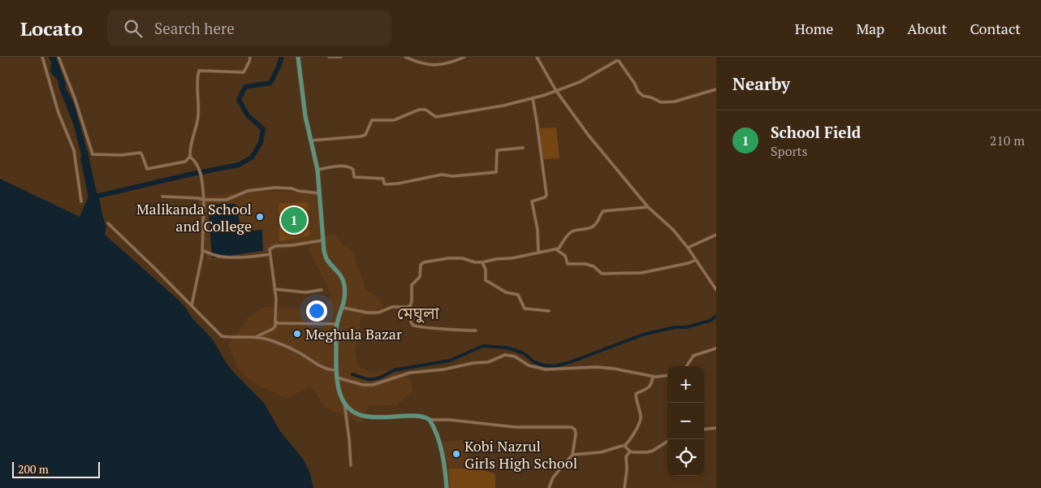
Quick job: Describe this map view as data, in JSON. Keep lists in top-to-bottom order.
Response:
{
  "districts": ["মেঘুলা"],
  "places": ["Malikanda School and College", "Meghula Bazar", "Kobi Nazrul Girls High School"],
  "scale_bar": "200 m",
  "page": {
    "header": "Locato",
    "search": "Search here",
    "nav": [
      "Home",
      "Map",
      "About",
      "Contact"
    ],
    "heading": "Nearby",
    "list": [
      {
        "mark": "1",
        "name": "School Field",
        "note": "Sports",
        "value": "210 m"
      }
    ],
    "pins": "1",
    "map_buttons": ["+", "−"],
    "scale": "200 m"
  }
}
